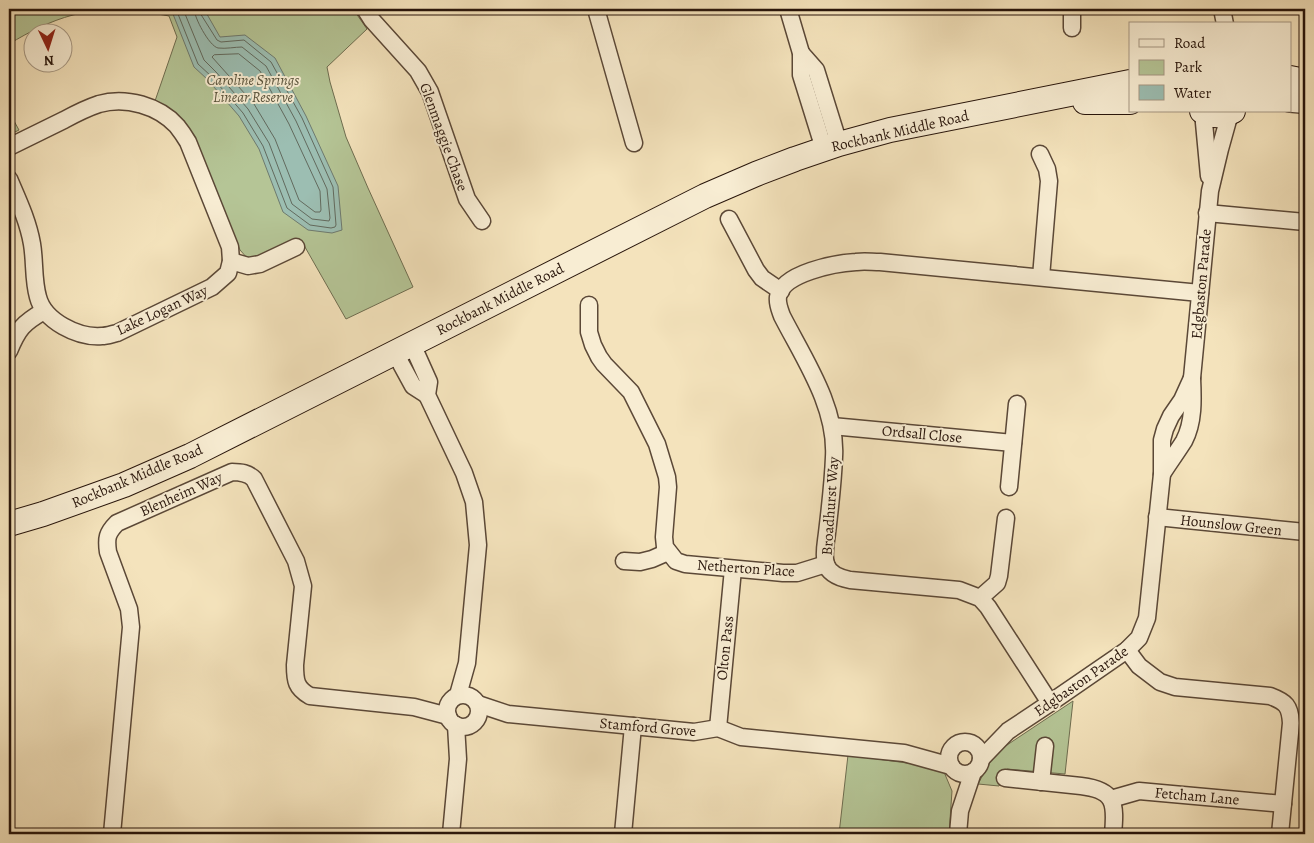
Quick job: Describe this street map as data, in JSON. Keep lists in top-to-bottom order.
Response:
{
  "streets": {
    "street": [
      "Rockbank Middle Road",
      "Glenmaggie Chase",
      "Edgbaston Parade",
      "Lake Logan Way",
      "Ordsall Close",
      "Blenheim Way",
      "Broadhurst Way",
      "Hounslow Green",
      "Netherton Place",
      "Olton Pass",
      "Stamford Grove",
      "Fetcham Lane"
    ]
  },
  "crossings": [
    ["Edgbaston Parade", "Hounslow Green"],
    ["Edgbaston Parade", "Stamford Grove"],
    ["Ordsall Close", "Broadhurst Way"],
    ["Blenheim Way", "Stamford Grove"],
    ["Broadhurst Way", "Netherton Place"],
    ["Netherton Place", "Olton Pass"],
    ["Olton Pass", "Stamford Grove"]
  ],
  "parks": ["Caroline Springs Linear Reserve"],
  "legend": ["Road", "Park", "Water"],
  "north": "bottom"
}
